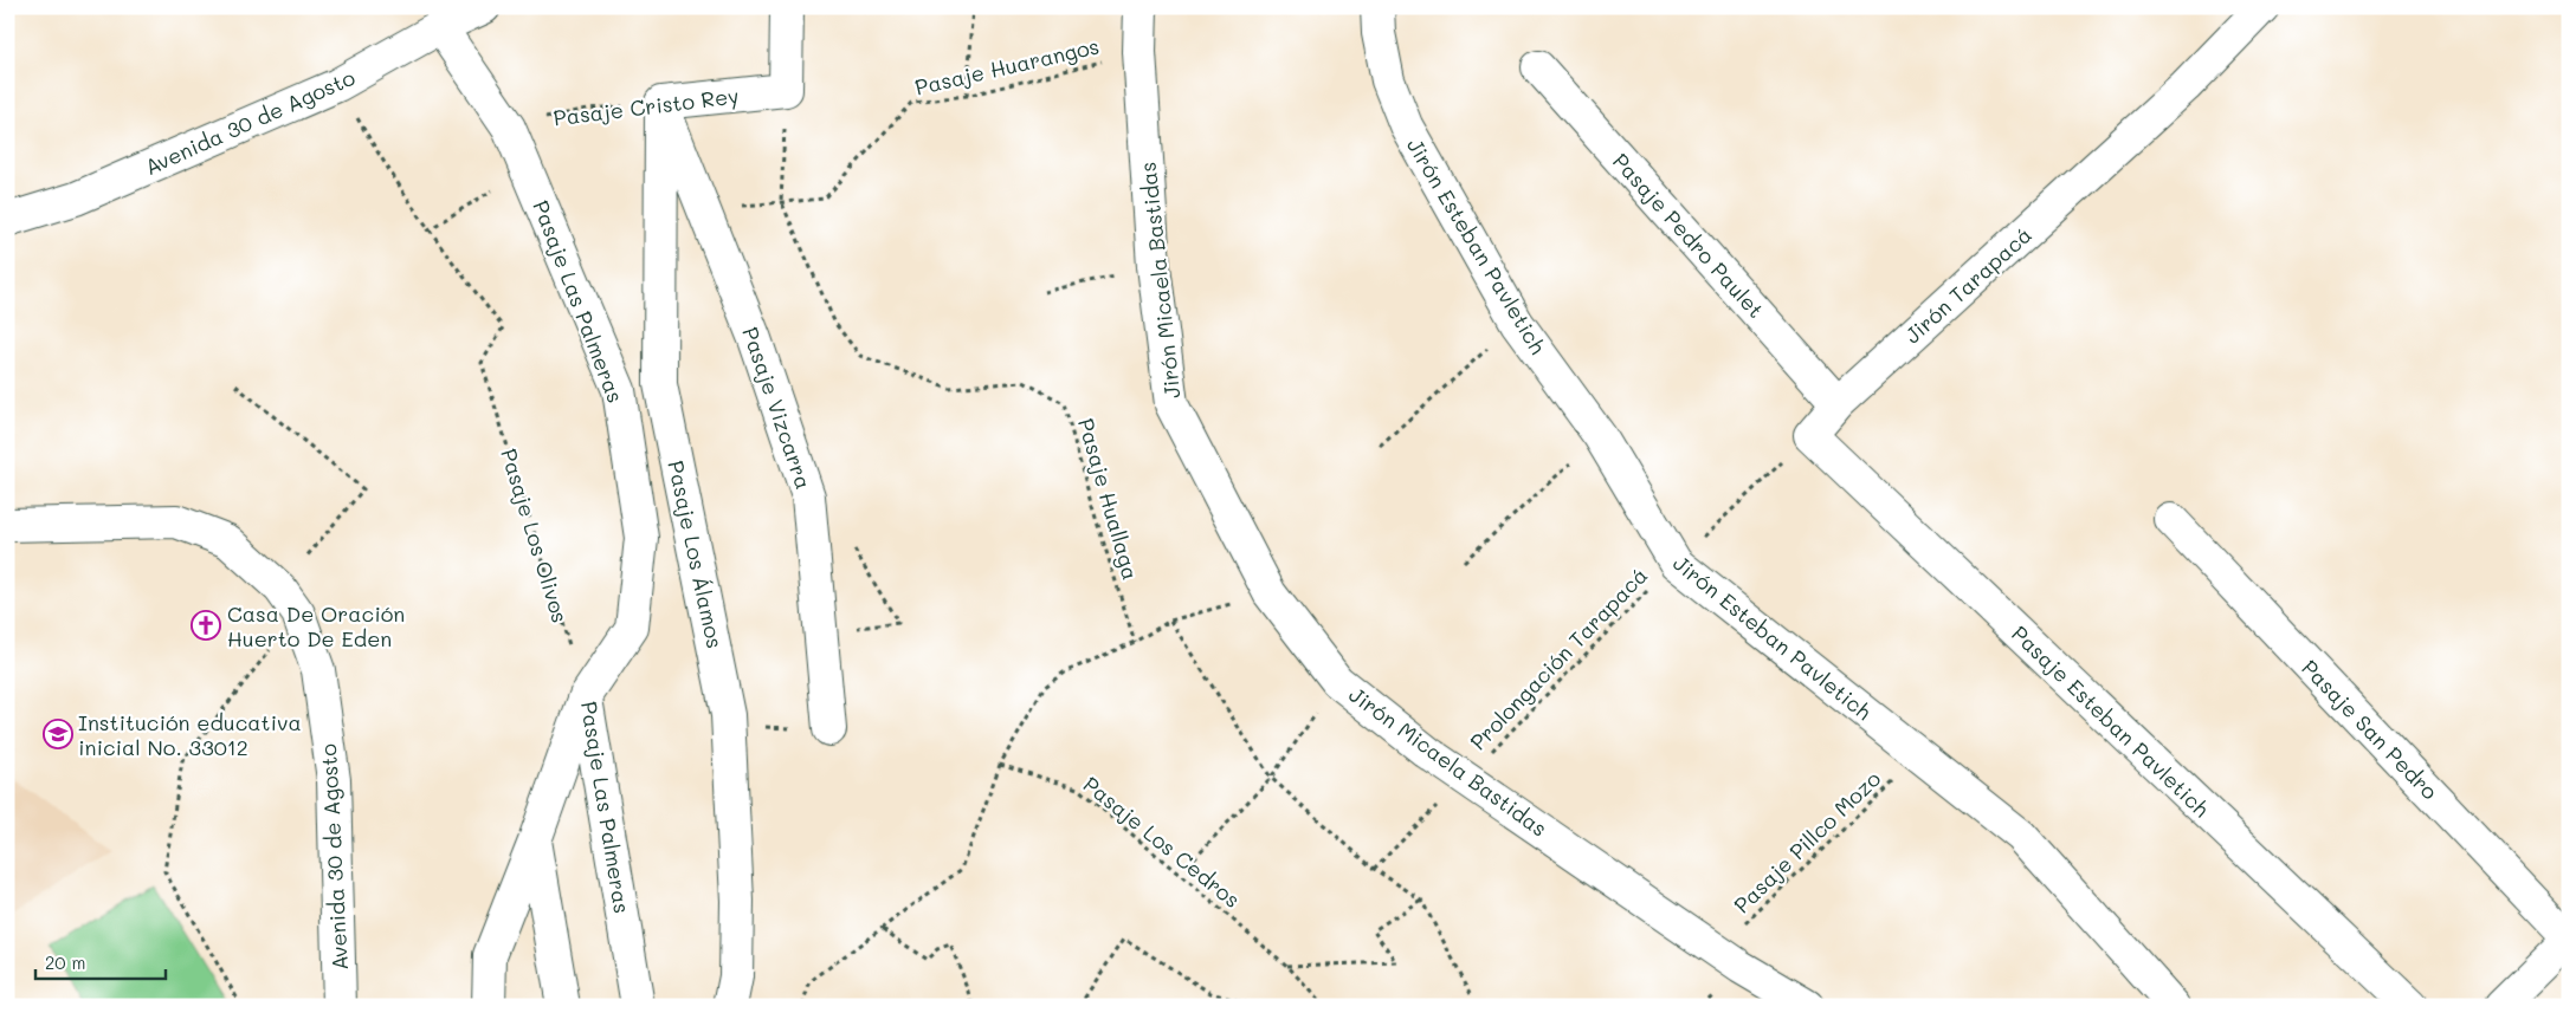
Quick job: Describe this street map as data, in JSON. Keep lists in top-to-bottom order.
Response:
{
  "streets": {
    "street": [
      "Pasaje Cristo Rey",
      "Avenida 30 de Agosto",
      "Pasaje Pedro Paulet",
      "Jirón Esteban Pavletich",
      "Jirón Micaela Bastidas",
      "Jirón Tarapacá",
      "Pasaje Las Palmeras",
      "Pasaje Vizcarra",
      "Pasaje Los Álamos",
      "Pasaje Esteban Pavletich",
      "Pasaje San Pedro"
    ],
    "path": [
      "Pasaje Huarangos",
      "Pasaje Huallaga",
      "Pasaje Los Olivos",
      "Prolongación Tarapacá",
      "Pasaje Los Cedros",
      "Pasaje Pillco Mozo"
    ]
  },
  "crossings": [
    ["Pasaje Huarangos", "Jirón Micaela Bastidas"],
    ["Pasaje Huarangos", "Pasaje Huallaga"],
    ["Pasaje Cristo Rey", "Pasaje Las Palmeras"],
    ["Pasaje Cristo Rey", "Pasaje Vizcarra"],
    ["Pasaje Cristo Rey", "Pasaje Huallaga"],
    ["Pasaje Cristo Rey", "Pasaje Los Álamos"],
    ["Avenida 30 de Agosto", "Pasaje Las Palmeras"],
    ["Pasaje Pedro Paulet", "Jirón Tarapacá"],
    ["Jirón Esteban Pavletich", "Prolongación Tarapacá"],
    ["Jirón Esteban Pavletich", "Pasaje Pillco Mozo"],
    ["Jirón Micaela Bastidas", "Prolongación Tarapacá"],
    ["Jirón Micaela Bastidas", "Pasaje Pillco Mozo"],
    ["Jirón Tarapacá", "Pasaje Esteban Pavletich"],
    ["Pasaje Las Palmeras", "Pasaje Los Olivos"],
    ["Pasaje Vizcarra", "Pasaje Los Álamos"]
  ],
  "places": {
    "church": ["Casa De Oración Huerto De Eden"],
    "school or university": ["Institución educativa inicial No. 33012"]
  },
  "scale_bar": "20 m"
}
